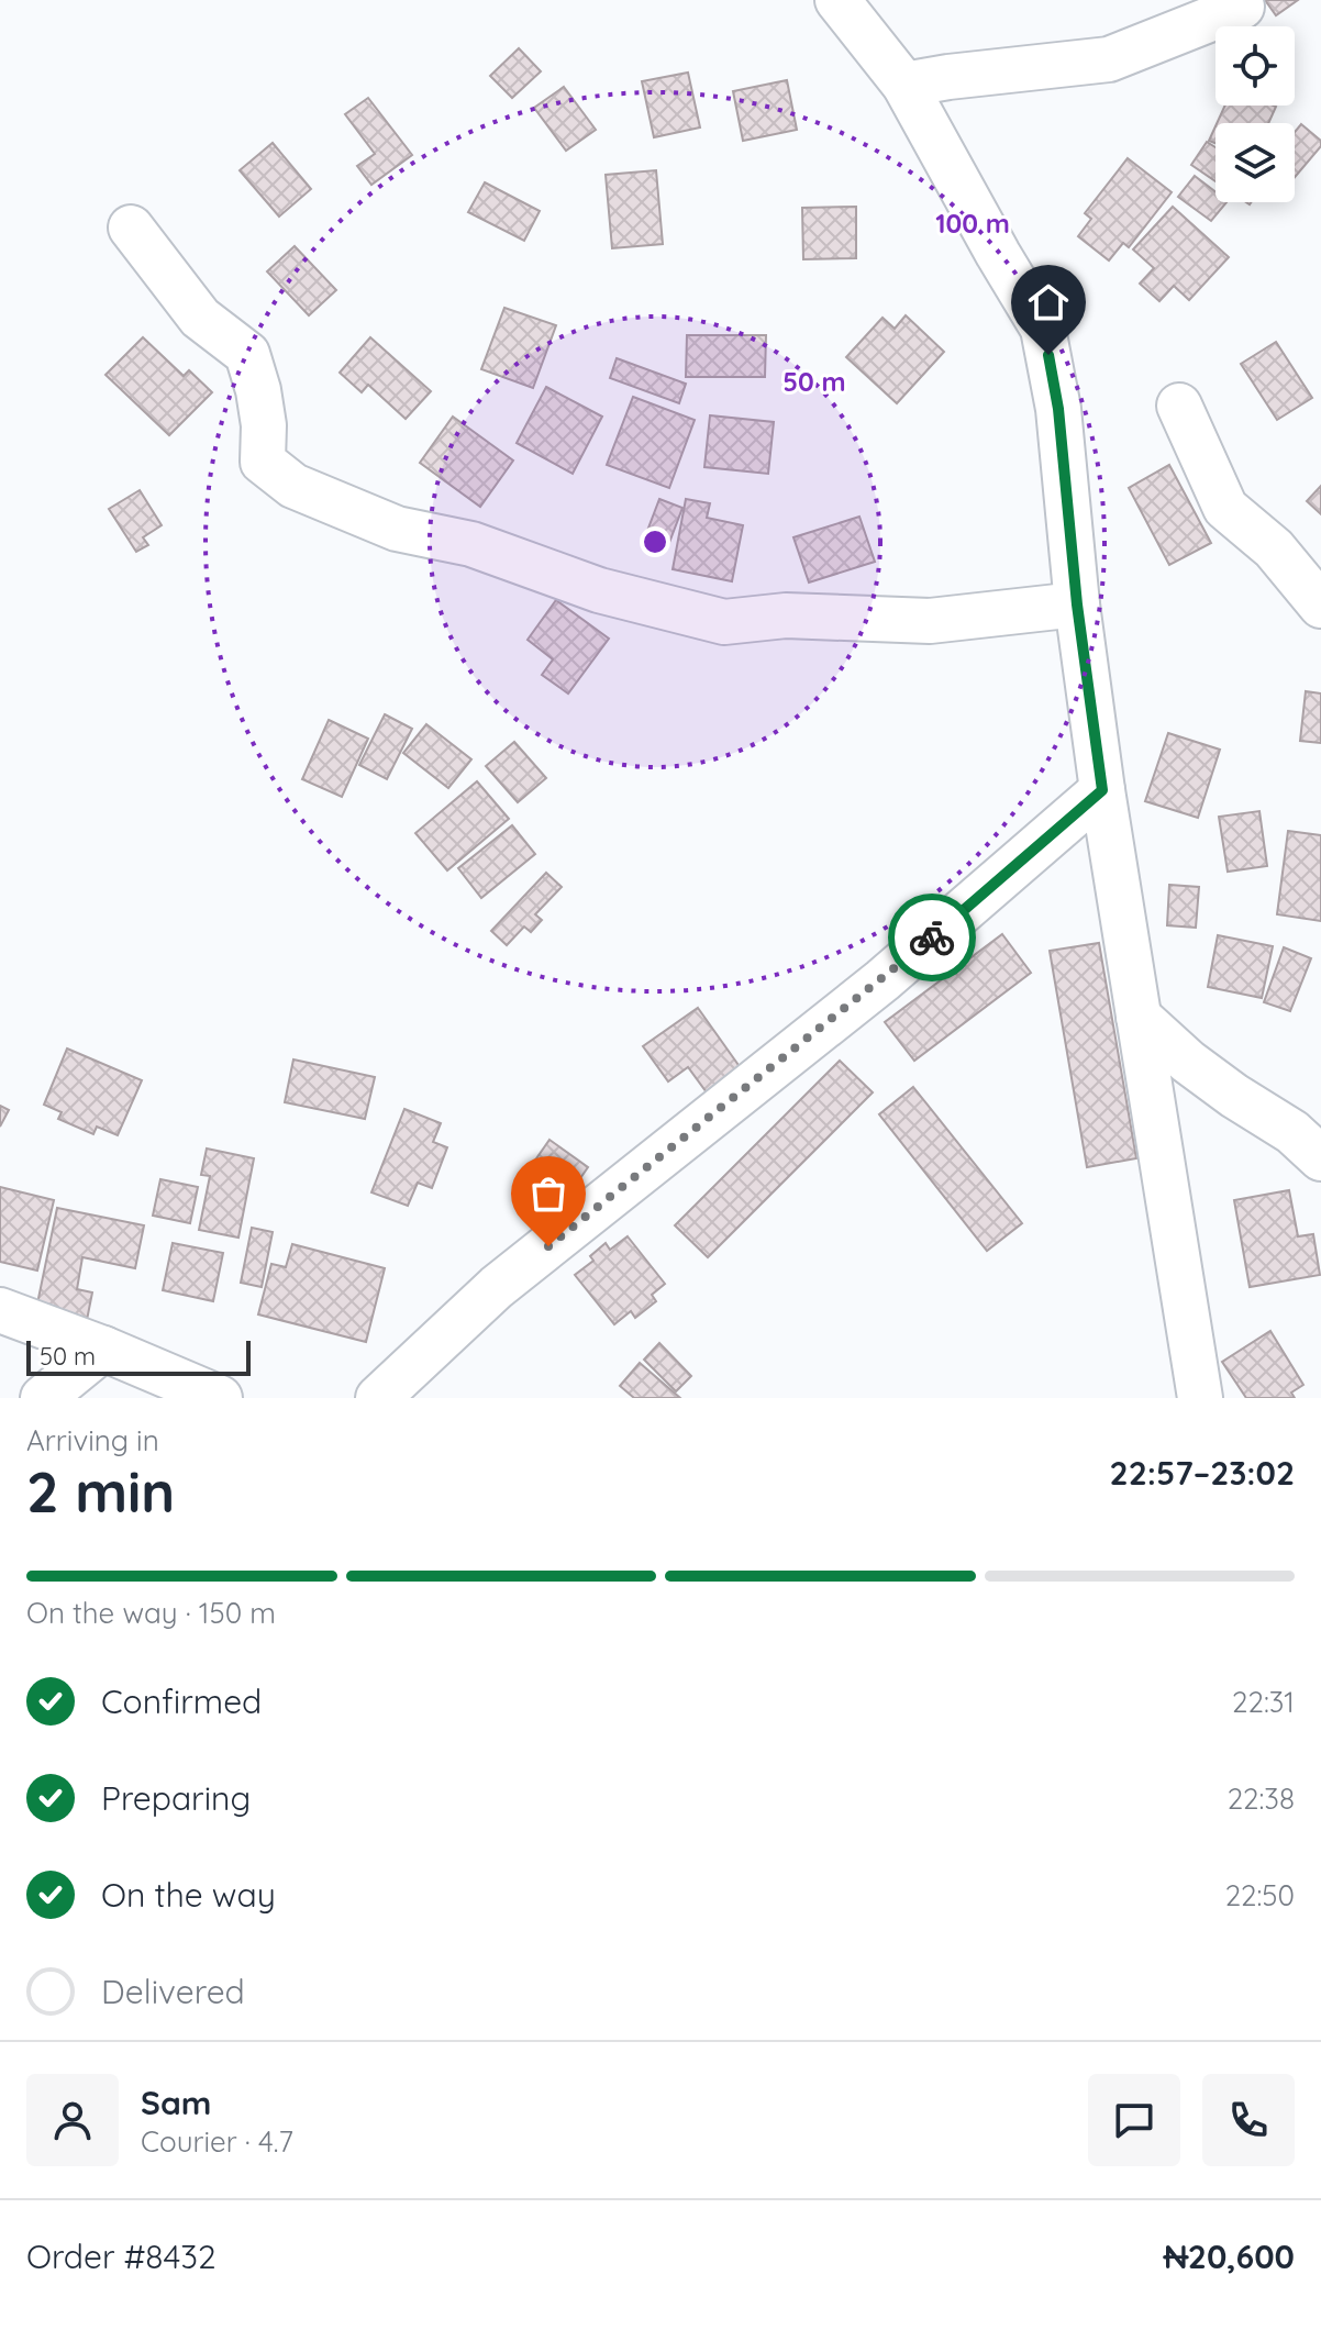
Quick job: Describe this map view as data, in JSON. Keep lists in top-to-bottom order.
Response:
{
  "scale_bar": "50 m",
  "page": {
    "scale": "50 m",
    "heading": ["2 min", "Arriving in", "22:57–23:02"],
    "panel": [
      "Sam",
      "Courier · 4.7",
      "Order #8432",
      "₦20,600"
    ],
    "bar": "On the way · 150 m",
    "list": [
      ["Confirmed", "22:31"],
      ["Preparing", "22:38"],
      ["On the way", "22:50"],
      "Delivered"
    ]
  },
  "rings": ["100 m", "50 m"]
}
